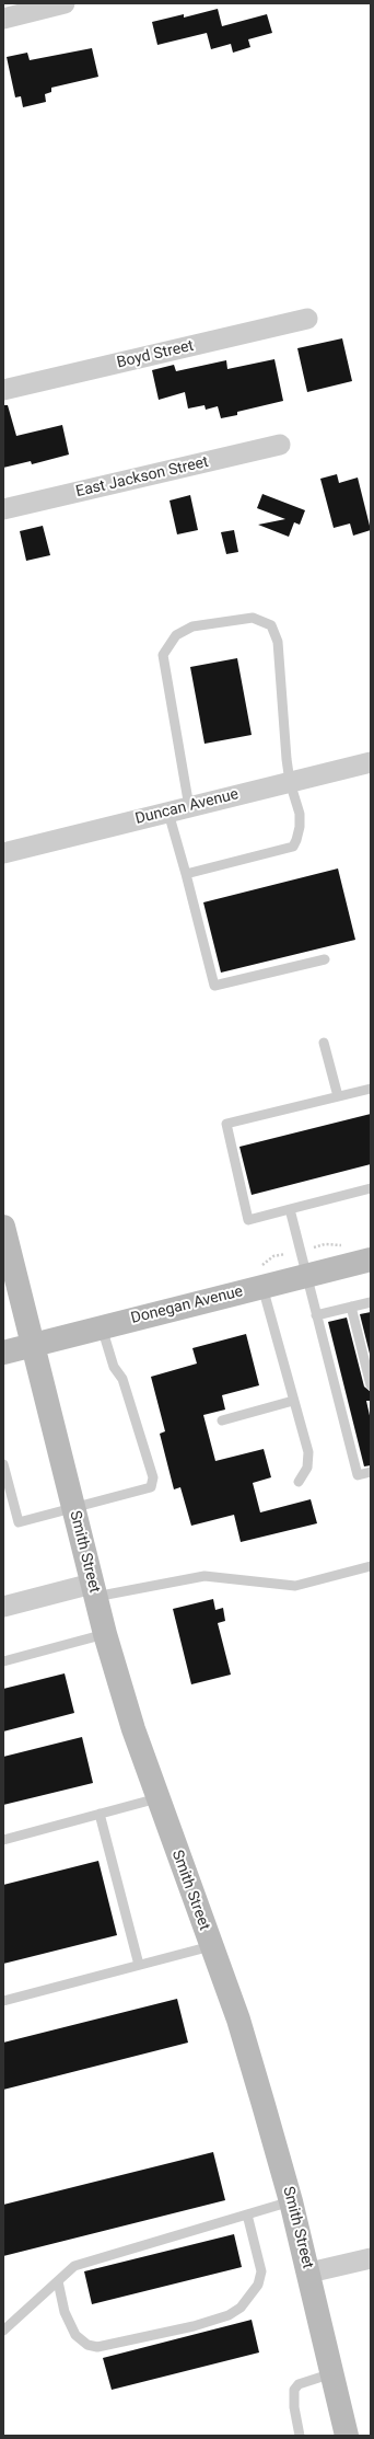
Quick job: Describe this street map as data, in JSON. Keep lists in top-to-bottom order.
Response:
{
  "streets": {
    "street": [
      "Boyd Street",
      "East Jackson Street",
      "Duncan Avenue",
      "Donegan Avenue",
      "Smith Street"
    ]
  },
  "crossings": [
    ["Donegan Avenue", "Smith Street"]
  ]
}
